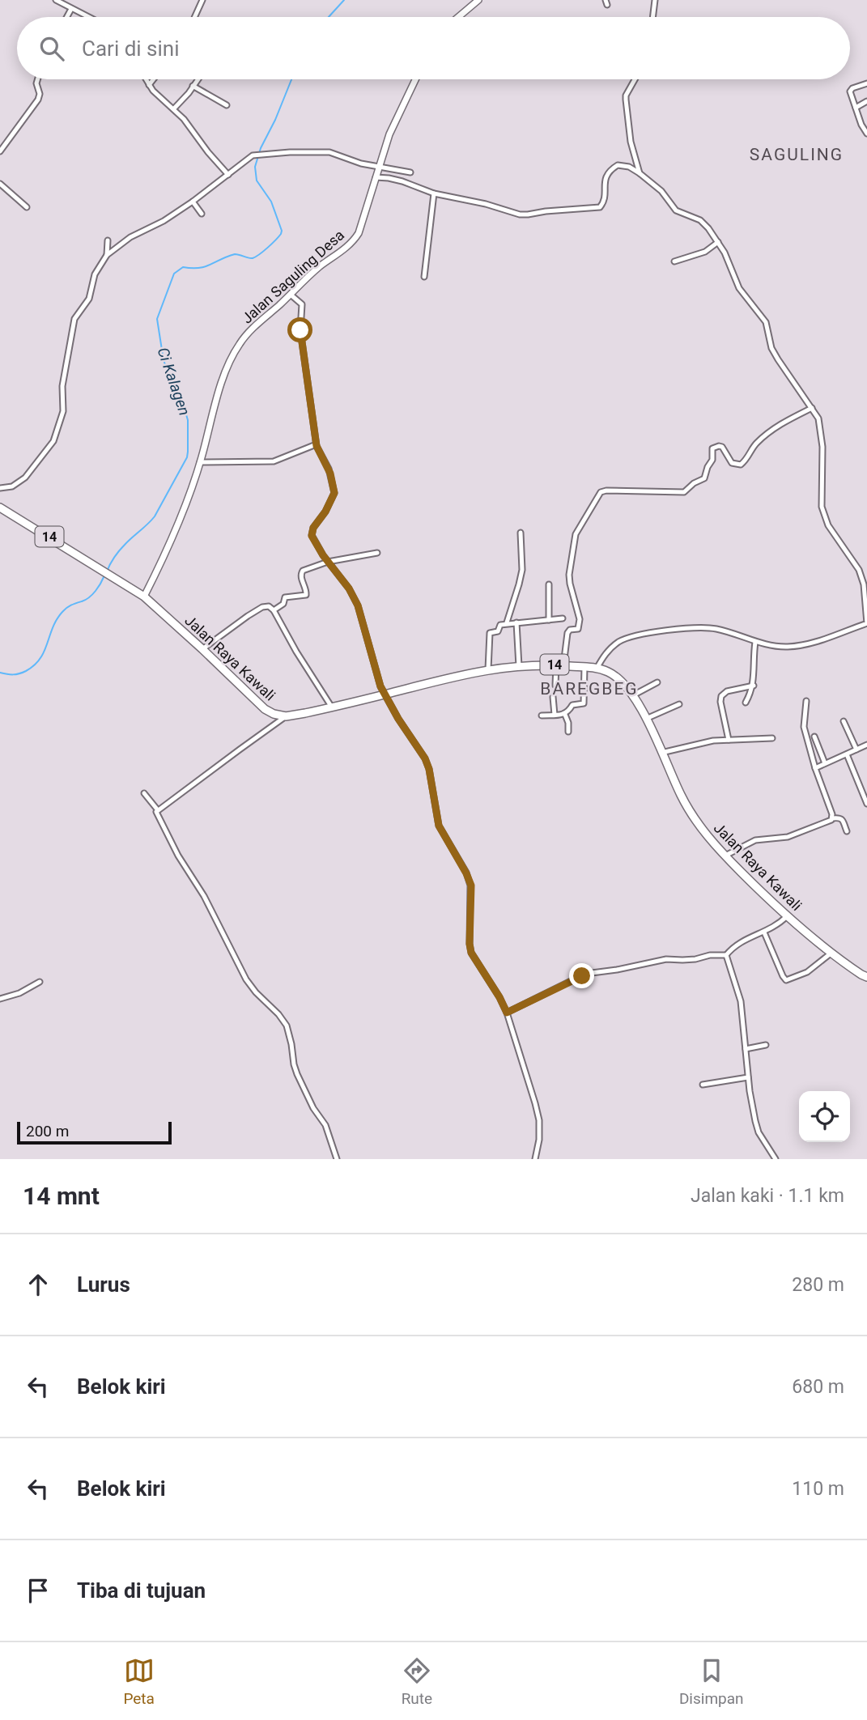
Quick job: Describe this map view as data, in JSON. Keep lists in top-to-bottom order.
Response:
{
  "streets": {
    "highway": ["14", "Jalan Raya Kawali"],
    "street": ["Jalan Saguling Desa"]
  },
  "crossings": [
    ["Jalan Saguling Desa", "14"],
    ["Jalan Saguling Desa", "Jalan Raya Kawali"],
    ["14", "Jalan Raya Kawali"]
  ],
  "districts": ["SAGULING", "BAREGBEG"],
  "water": ["Ci Kalagen"],
  "scale_bar": "200 m",
  "page": {
    "search": "Cari di sini",
    "scale": "200 m",
    "heading": ["14 mnt", "Jalan kaki · 1.1 km"],
    "list": [
      ["Lurus", "280 m"],
      ["Belok kiri", "680 m"],
      ["Belok kiri", "110 m"],
      "Tiba di tujuan"
    ],
    "nav": ["Peta", "Rute", "Disimpan"]
  }
}
